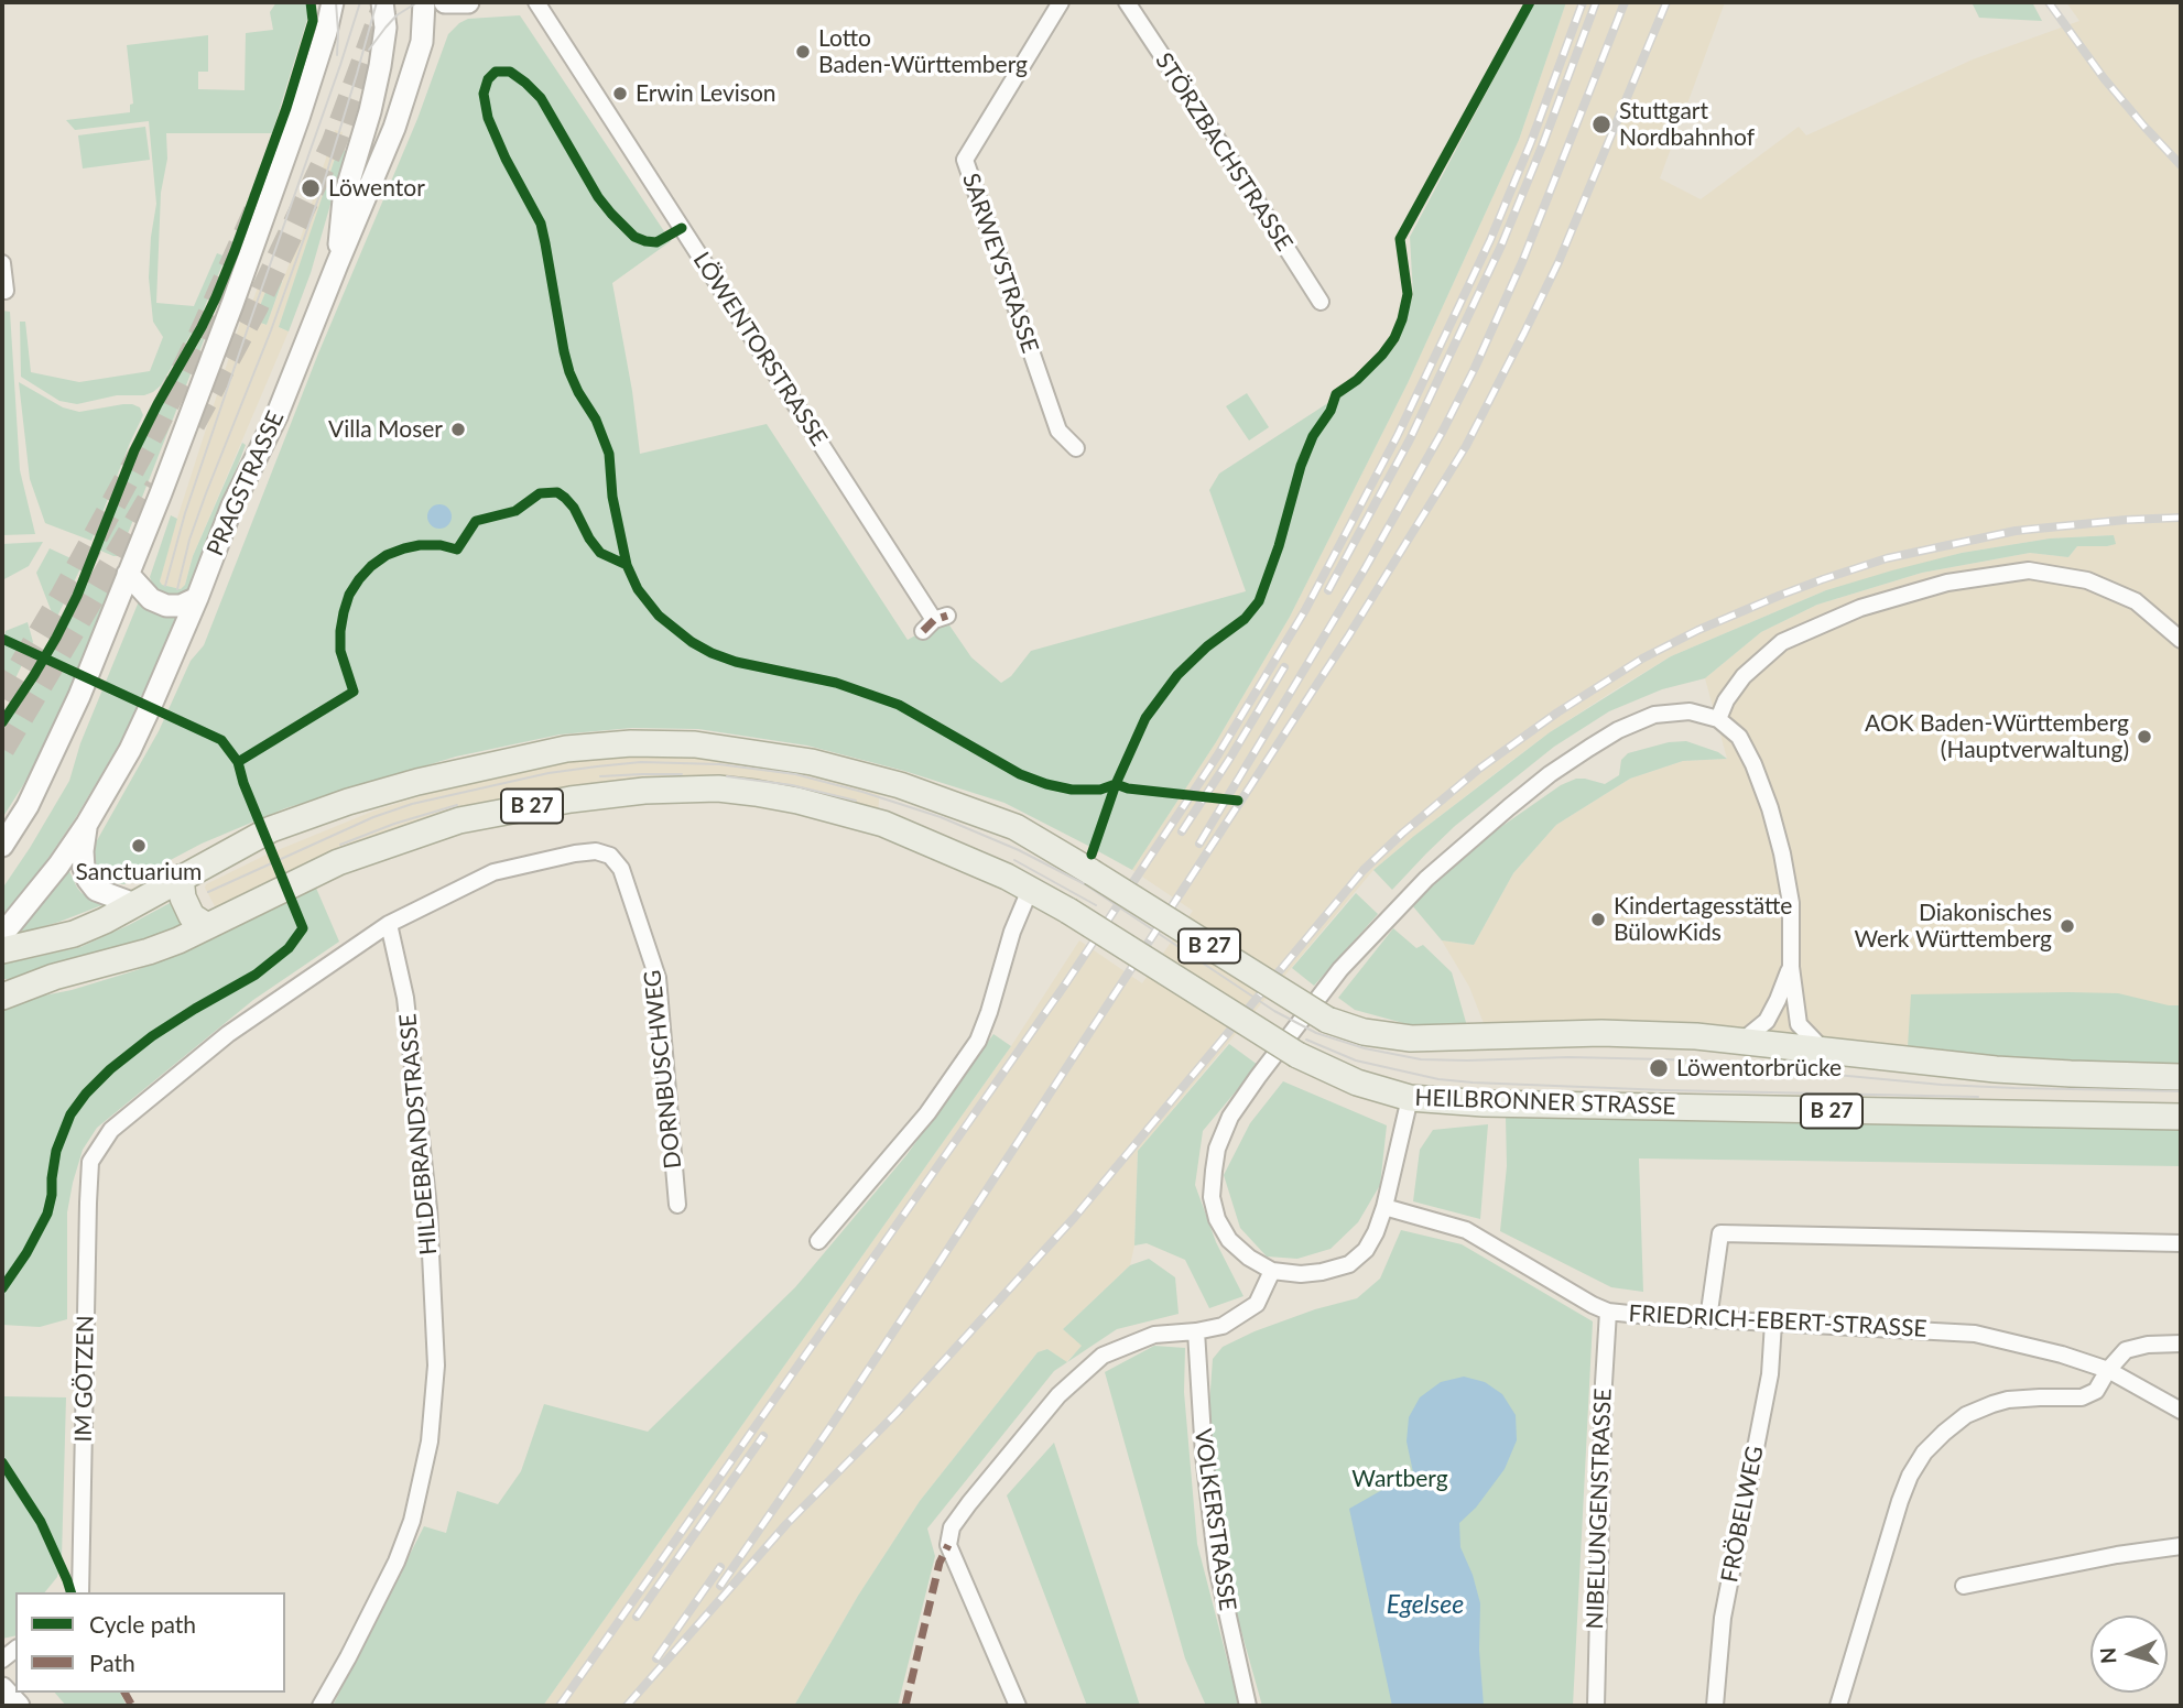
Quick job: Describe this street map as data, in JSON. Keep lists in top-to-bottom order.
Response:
{
  "streets": {
    "main road": ["PRAGSTRASSE", "B 27", "HEILBRONNER STRASSE"],
    "street": [
      "STÖRZBACHSTRASSE",
      "SARWEYSTRASSE",
      "LÖWENTORSTRASSE",
      "DORNBUSCHWEG",
      "HILDEBRANDSTRASSE",
      "FRIEDRICH-EBERT-STRASSE",
      "IM GÖTZEN",
      "NIBELUNGENSTRASSE",
      "FRÖBELWEG",
      "VOLKERSTRASSE"
    ]
  },
  "crossings": [
    ["DORNBUSCHWEG", "HILDEBRANDSTRASSE"],
    ["DORNBUSCHWEG", "IM GÖTZEN"],
    ["HILDEBRANDSTRASSE", "IM GÖTZEN"],
    ["FRIEDRICH-EBERT-STRASSE", "NIBELUNGENSTRASSE"],
    ["FRIEDRICH-EBERT-STRASSE", "FRÖBELWEG"]
  ],
  "water": ["Egelsee"],
  "parks": ["Wartberg"],
  "places": [
    "Lotto Baden-Württemberg",
    "Erwin Levison",
    "Stuttgart Nordbahnhof",
    "Löwentor",
    "Villa Moser",
    "AOK Baden-Württemberg (Hauptverwaltung)",
    "Sanctuarium",
    "Kindertagesstätte BülowKids",
    "Diakonisches Werk Württemberg",
    "Löwentorbrücke"
  ],
  "legend": ["Cycle path", "Path"],
  "north": "left"
}
